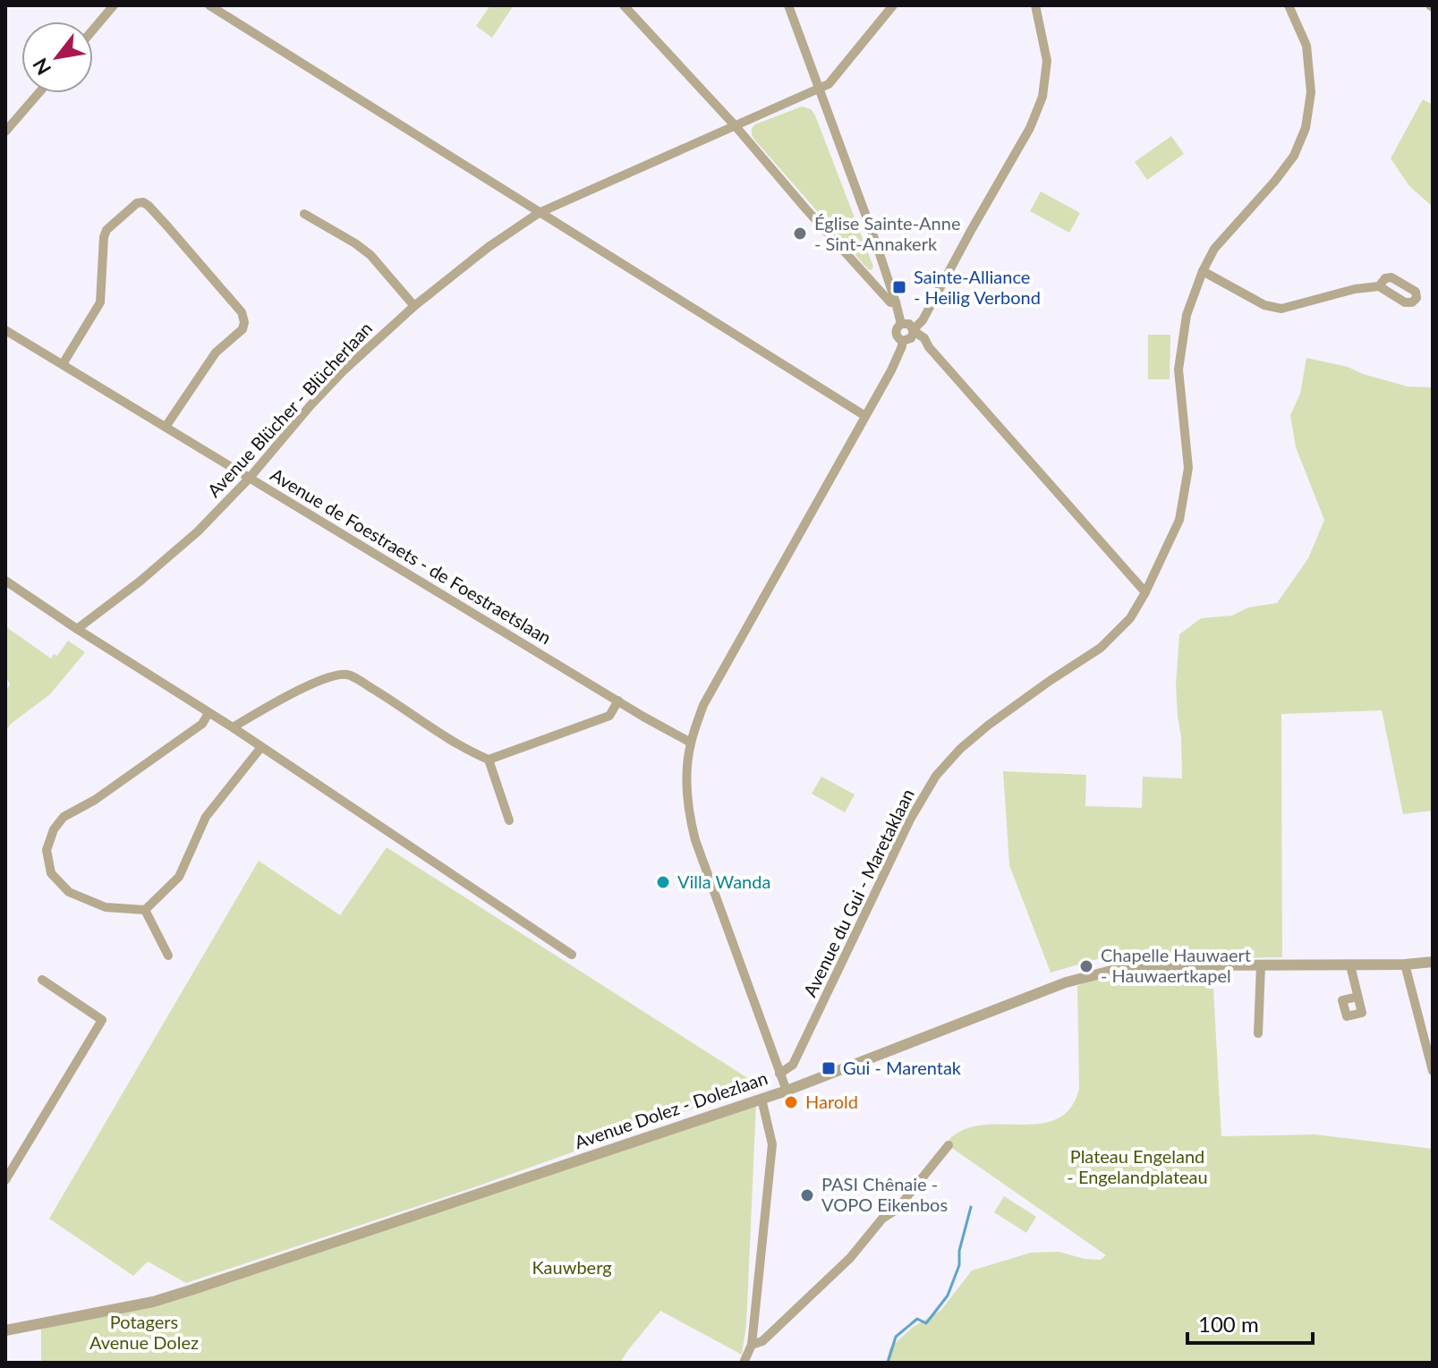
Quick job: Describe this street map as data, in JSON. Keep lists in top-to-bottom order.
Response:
{
  "streets": {
    "street": [
      "Avenue Blücher - Blücherlaan",
      "Avenue de Foestraets - de Foestraetslaan",
      "Avenue du Gui - Maretaklaan",
      "Avenue Dolez - Dolezlaan"
    ]
  },
  "crossings": [
    ["Avenue Blücher - Blücherlaan", "Avenue de Foestraets - de Foestraetslaan"]
  ],
  "parks": ["Plateau Engeland - Engelandplateau", "Kauwberg", "Potagers Avenue Dolez"],
  "places": {
    "other": [
      "Église Sainte-Anne - Sint-Annakerk",
      "Villa Wanda",
      "Chapelle Hauwaert - Hauwaertkapel",
      "Harold",
      "PASI Chênaie - VOPO Eikenbos"
    ],
    "transit": ["Sainte-Alliance - Heilig Verbond", "Gui - Marentak"]
  },
  "scale_bar": "100 m",
  "north": "bottom left"
}
